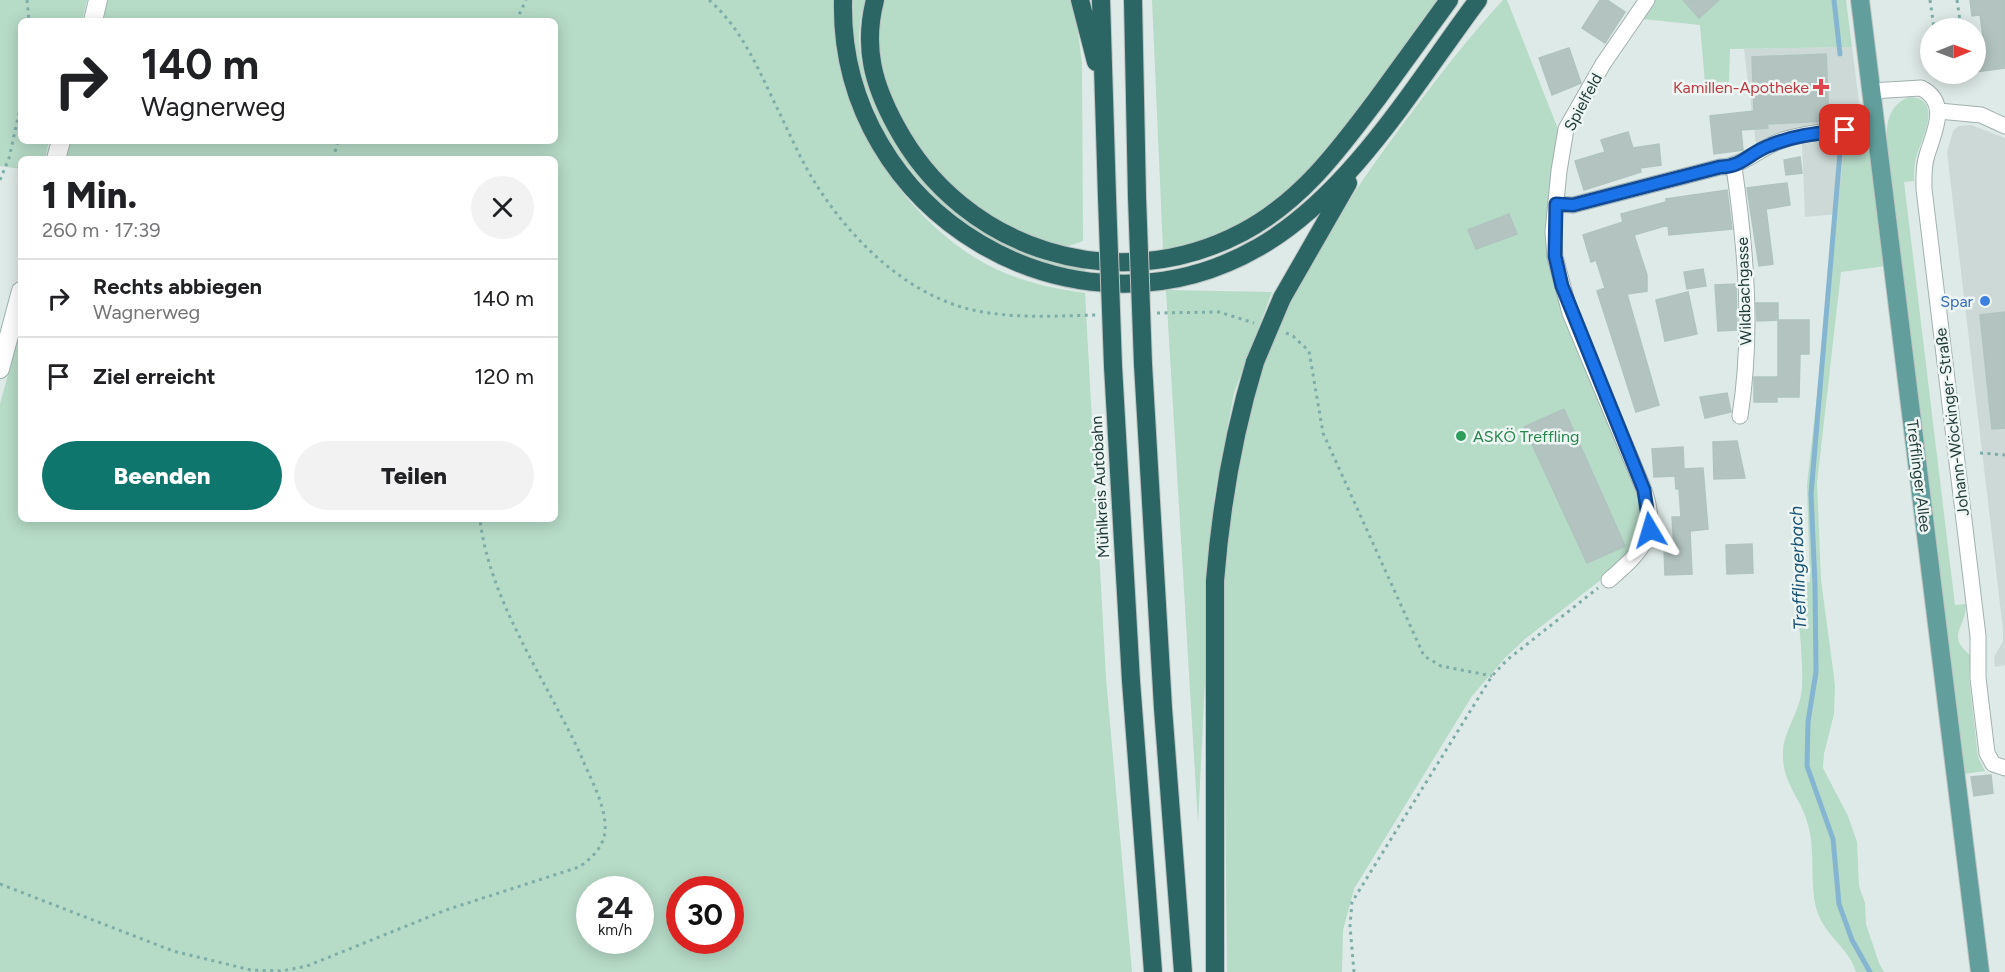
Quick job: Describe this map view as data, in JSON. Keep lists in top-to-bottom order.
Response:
{
  "streets": {
    "highway": ["Mühlkreis Autobahn"],
    "main road": ["Trefflinger Allee"],
    "street": ["Spielfeld", "Wildbachgasse", "Johann-Wöckinger-Straße"]
  },
  "water": ["Trefflingerbach"],
  "places": {
    "health": ["Kamillen-Apotheke"],
    "other": ["Spar", "ASKÖ Treffling"]
  },
  "north": "right",
  "page": {
    "turn": ["140 m", "Wagnerweg"],
    "heading": ["1 Min.", "260 m · 17:39"],
    "list": [
      {
        "name": "Rechts abbiegen",
        "note": "Wagnerweg",
        "value": "140 m"
      },
      {
        "name": "Ziel erreicht",
        "value": "120 m"
      }
    ],
    "buttons": ["Beenden", "Teilen"],
    "speed": "24 km/h",
    "limit": "30"
  }
}
